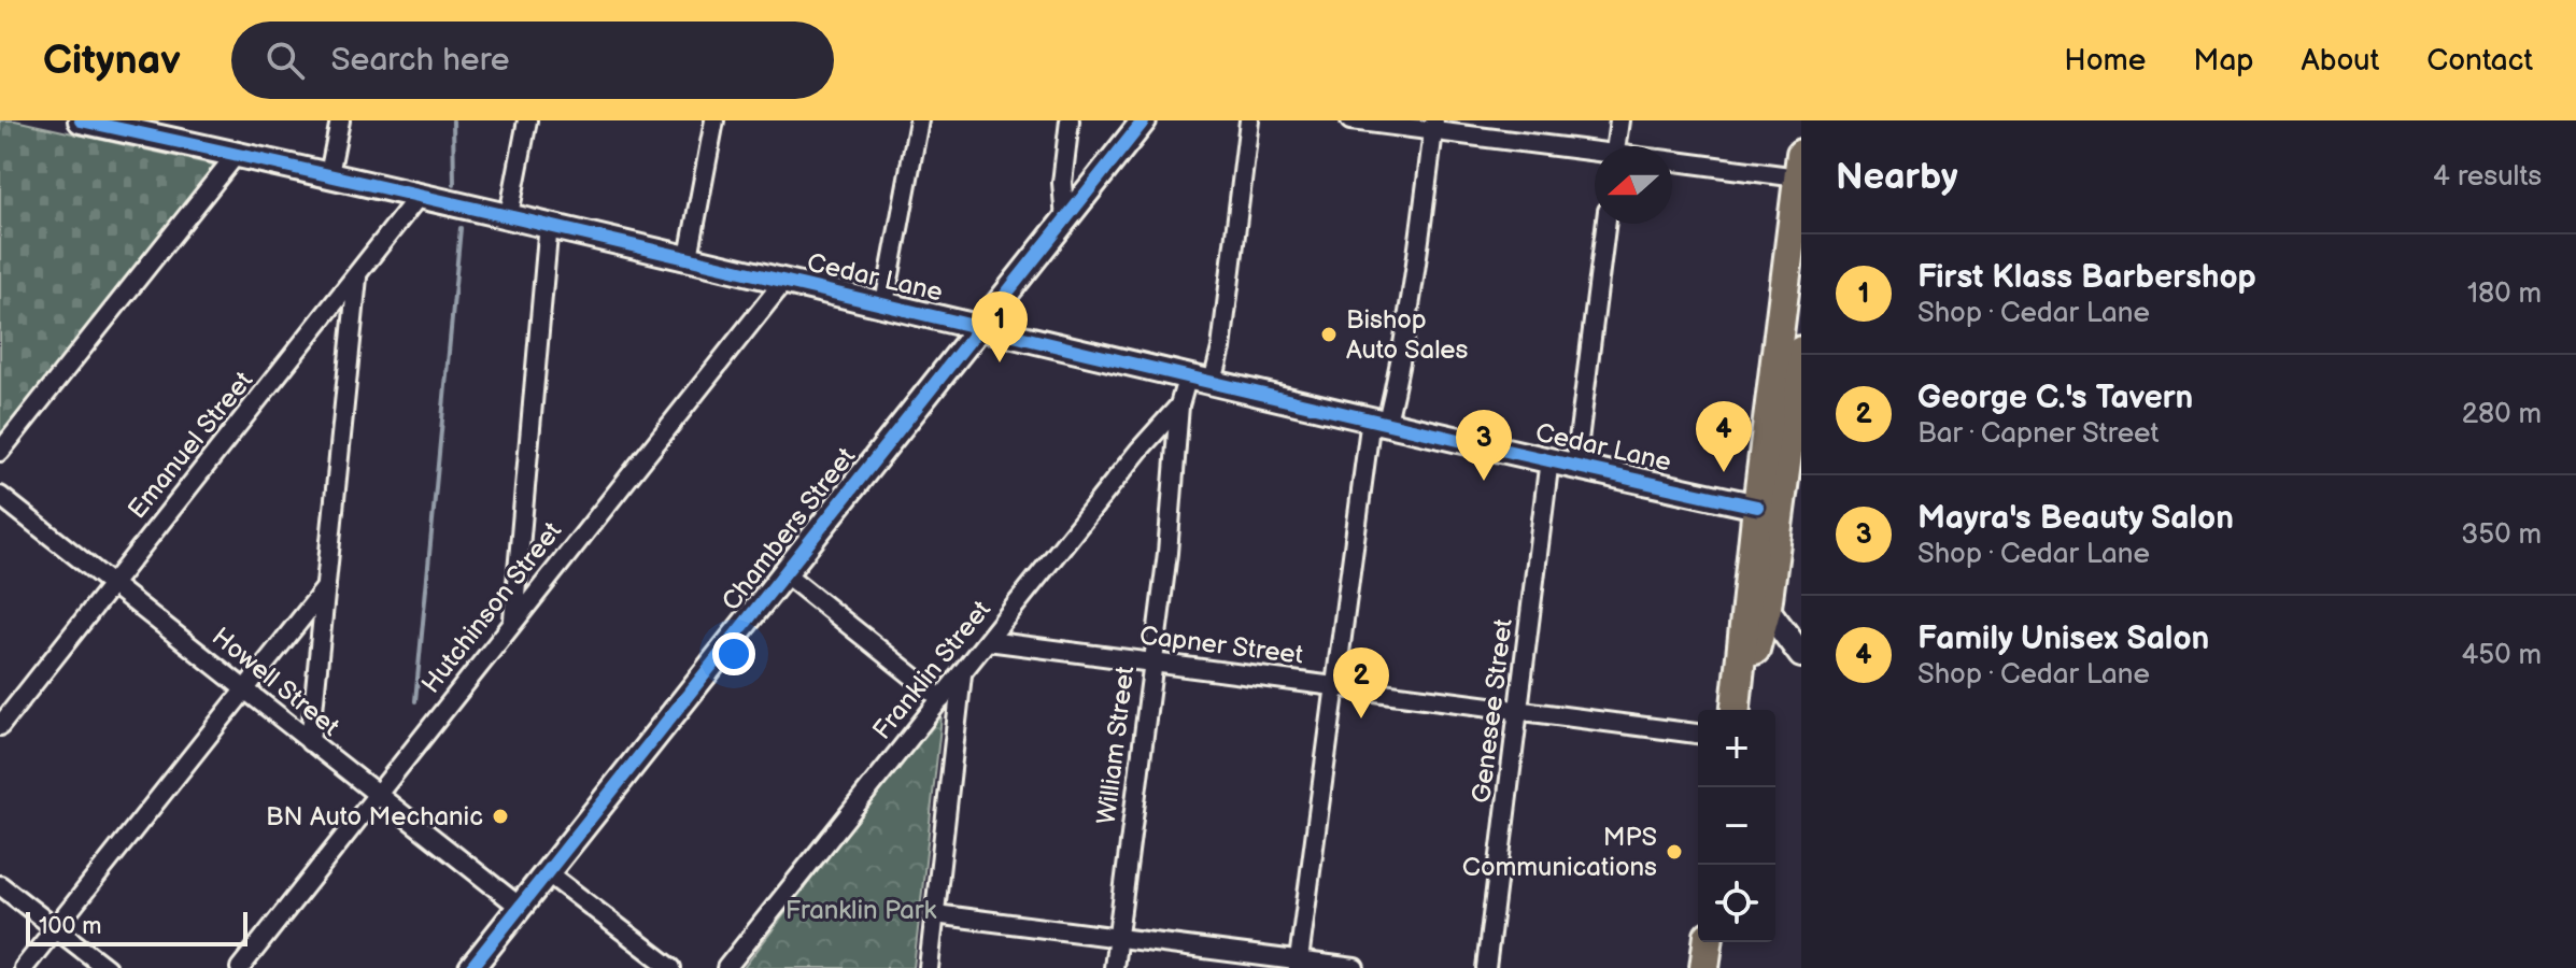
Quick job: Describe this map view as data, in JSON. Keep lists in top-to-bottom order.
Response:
{
  "streets": {
    "street": [
      "Cedar Lane",
      "Emanuel Street",
      "Chambers Street",
      "Hutchinson Street",
      "Capner Street",
      "Franklin Street",
      "Howell Street",
      "Genesee Street",
      "William Street"
    ]
  },
  "crossings": [
    ["Cedar Lane", "Emanuel Street"],
    ["Cedar Lane", "Chambers Street"],
    ["Cedar Lane", "Hutchinson Street"],
    ["Cedar Lane", "Genesee Street"],
    ["Cedar Lane", "William Street"],
    ["Emanuel Street", "Howell Street"],
    ["Chambers Street", "Howell Street"],
    ["Hutchinson Street", "Howell Street"],
    ["Capner Street", "Franklin Street"],
    ["Capner Street", "Genesee Street"],
    ["Capner Street", "William Street"],
    ["Franklin Street", "William Street"]
  ],
  "parks": ["Franklin Park"],
  "places": ["Bishop Auto Sales", "BN Auto Mechanic", "MPS Communications"],
  "scale_bar": "100 m",
  "north": "left",
  "page": {
    "header": "Citynav",
    "search": "Search here",
    "nav": [
      "Home",
      "Map",
      "About",
      "Contact"
    ],
    "heading": ["Nearby", "4 results"],
    "list": [
      {
        "mark": "1",
        "name": "First Klass Barbershop",
        "note": "Shop · Cedar Lane",
        "value": "180 m"
      },
      {
        "mark": "2",
        "name": "George C.'s Tavern",
        "note": "Bar · Capner Street",
        "value": "280 m"
      },
      {
        "mark": "3",
        "name": "Mayra's Beauty Salon",
        "note": "Shop · Cedar Lane",
        "value": "350 m"
      },
      {
        "mark": "4",
        "name": "Family Unisex Salon",
        "note": "Shop · Cedar Lane",
        "value": "450 m"
      }
    ],
    "pins": [
      "1",
      "4",
      "3",
      "2"
    ],
    "map_buttons": ["+", "−"],
    "scale": "100 m"
  }
}
